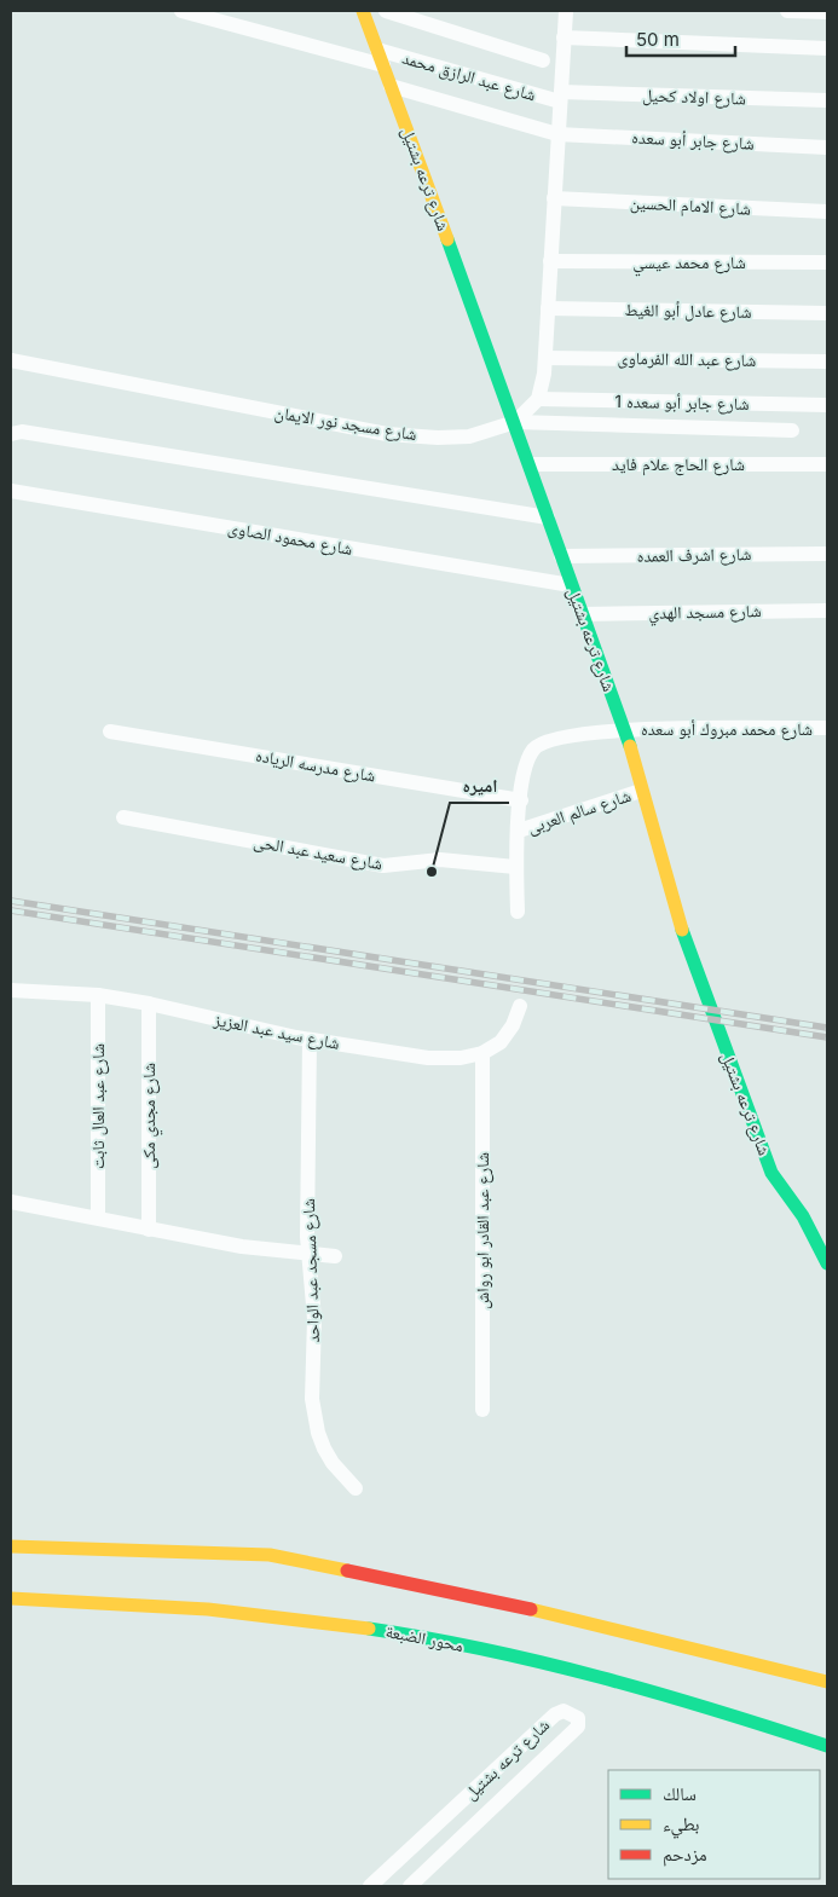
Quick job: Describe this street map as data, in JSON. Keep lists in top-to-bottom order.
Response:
{
  "streets": {
    "main road": ["شارع ترعه بشتيل", "محور الضبعة"],
    "street": [
      "شارع عبد الرازق محمد",
      "شارع اولاد كحيل",
      "شارع جابر أبو سعده",
      "شارع الامام الحسين",
      "شارع محمد عيسي",
      "شارع عادل أبو الغيط",
      "شارع عبد الله الفرماوى",
      "شارع جابر أبو سعده 1",
      "شارع مسجد نور الايمان",
      "شارع الحاج علام فايد",
      "شارع محمود الصاوى",
      "شارع اشرف العمده",
      "شارع مسجد الهدي",
      "شارع محمد مبروك أبو سعده",
      "شارع مدرسه الرياده",
      "شارع سالم العربى",
      "شارع سعيد عبد الحى",
      "شارع سيد عبد العزيز",
      "شارع عبد العال ثابت",
      "شارع مجدي مكى",
      "شارع عبد القادر ابو رواش",
      "شارع مسجد عبد الواحد"
    ]
  },
  "crossings": [
    ["شارع عبد الرازق محمد", "شارع اولاد كحيل"],
    ["شارع عبد الرازق محمد", "شارع ترعه بشتيل"],
    ["شارع جابر أبو سعده", "شارع ترعه بشتيل"],
    ["شارع ترعه بشتيل", "شارع مسجد نور الايمان"],
    ["شارع ترعه بشتيل", "شارع الحاج علام فايد"],
    ["شارع ترعه بشتيل", "شارع محمود الصاوى"],
    ["شارع ترعه بشتيل", "شارع اشرف العمده"],
    ["شارع ترعه بشتيل", "شارع مسجد الهدي"],
    ["شارع ترعه بشتيل", "شارع محمد مبروك أبو سعده"],
    ["شارع ترعه بشتيل", "شارع سالم العربى"],
    ["شارع جابر أبو سعده 1", "شارع مسجد نور الايمان"],
    ["شارع سيد عبد العزيز", "شارع عبد العال ثابت"],
    ["شارع سيد عبد العزيز", "شارع مجدي مكى"],
    ["شارع سيد عبد العزيز", "شارع عبد القادر ابو رواش"],
    ["شارع سيد عبد العزيز", "شارع مسجد عبد الواحد"]
  ],
  "places": ["اميره"],
  "legend": ["سالك", "بطيء", "مزدحم"],
  "scale_bar": "50 m"
}
